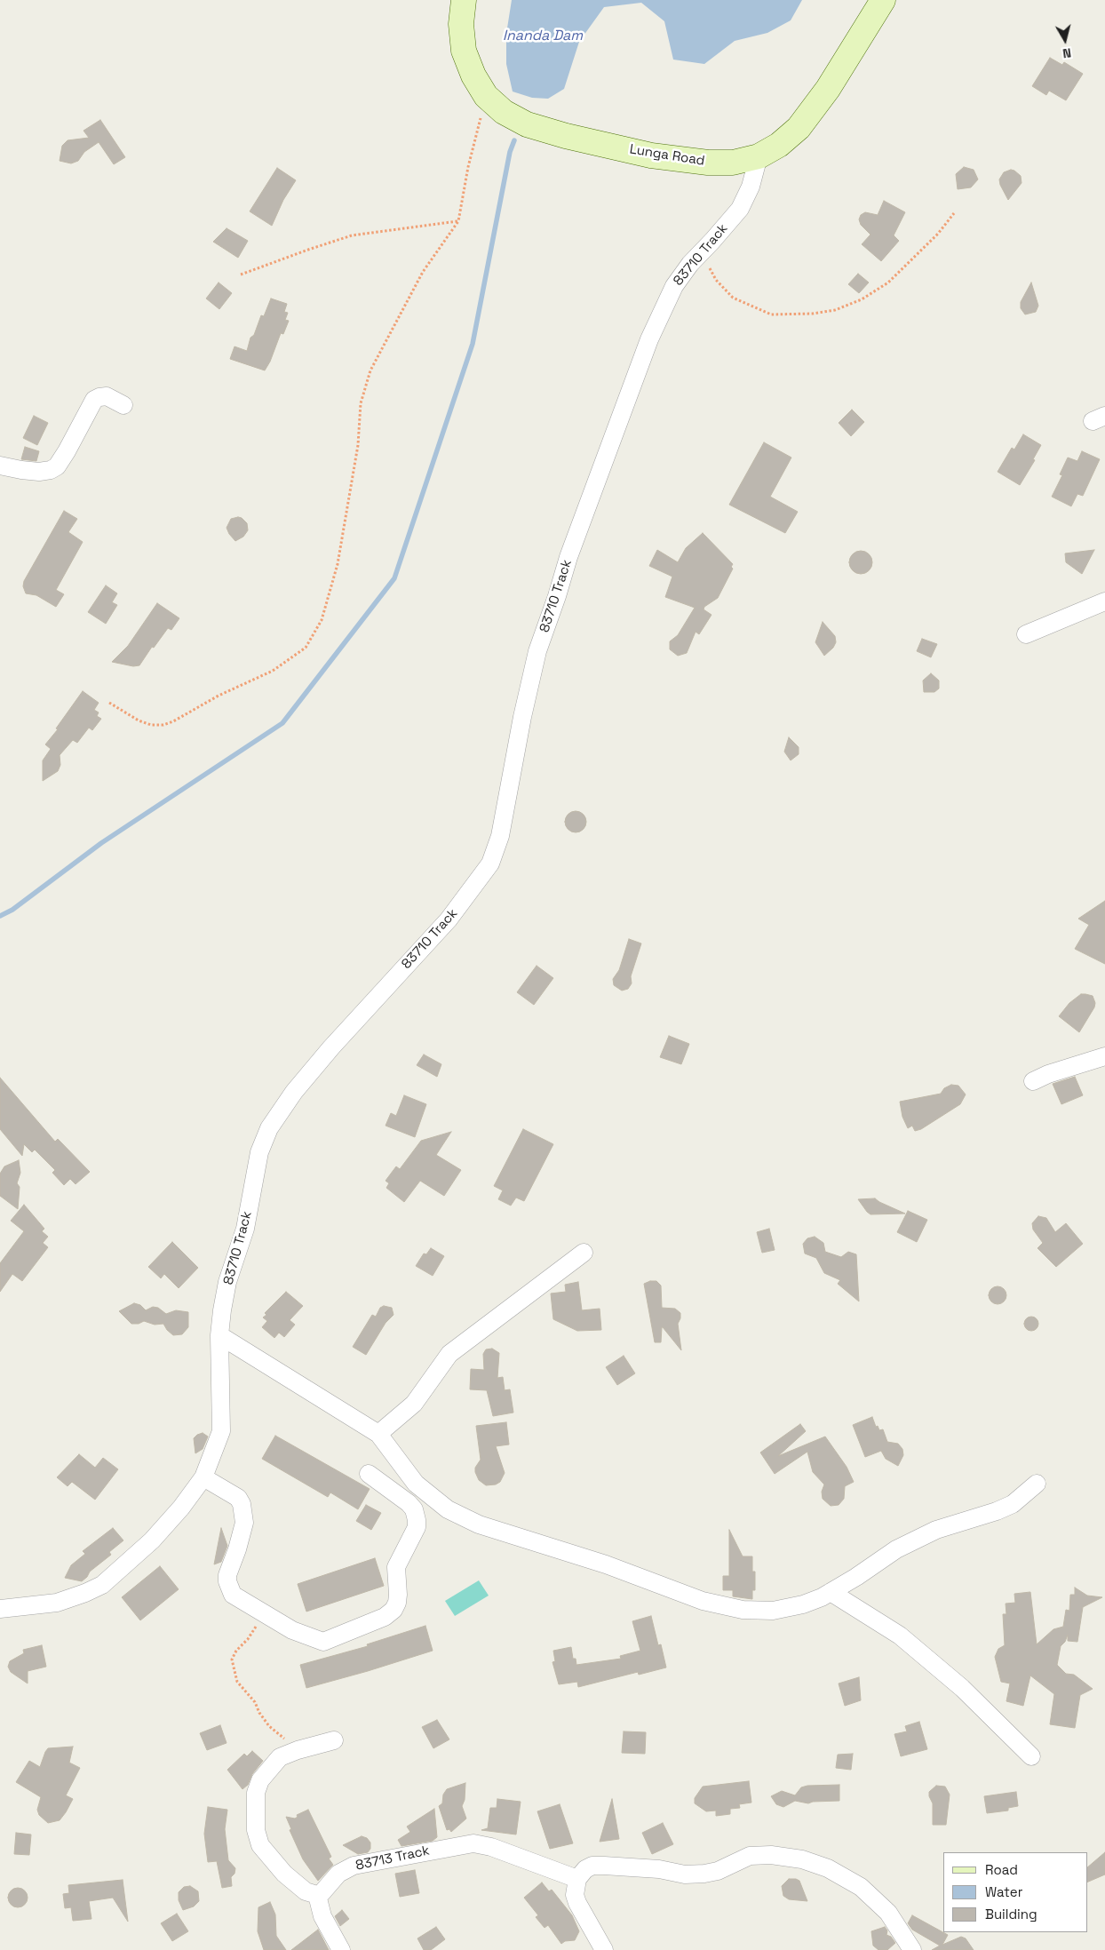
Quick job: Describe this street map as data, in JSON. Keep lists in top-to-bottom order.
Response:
{
  "streets": {
    "street": ["Lunga Road", "83710 Track", "83713 Track"]
  },
  "crossings": [
    ["Lunga Road", "83710 Track"]
  ],
  "water": ["Inanda Dam"],
  "legend": ["Road", "Water", "Building"],
  "north": "bottom"
}
